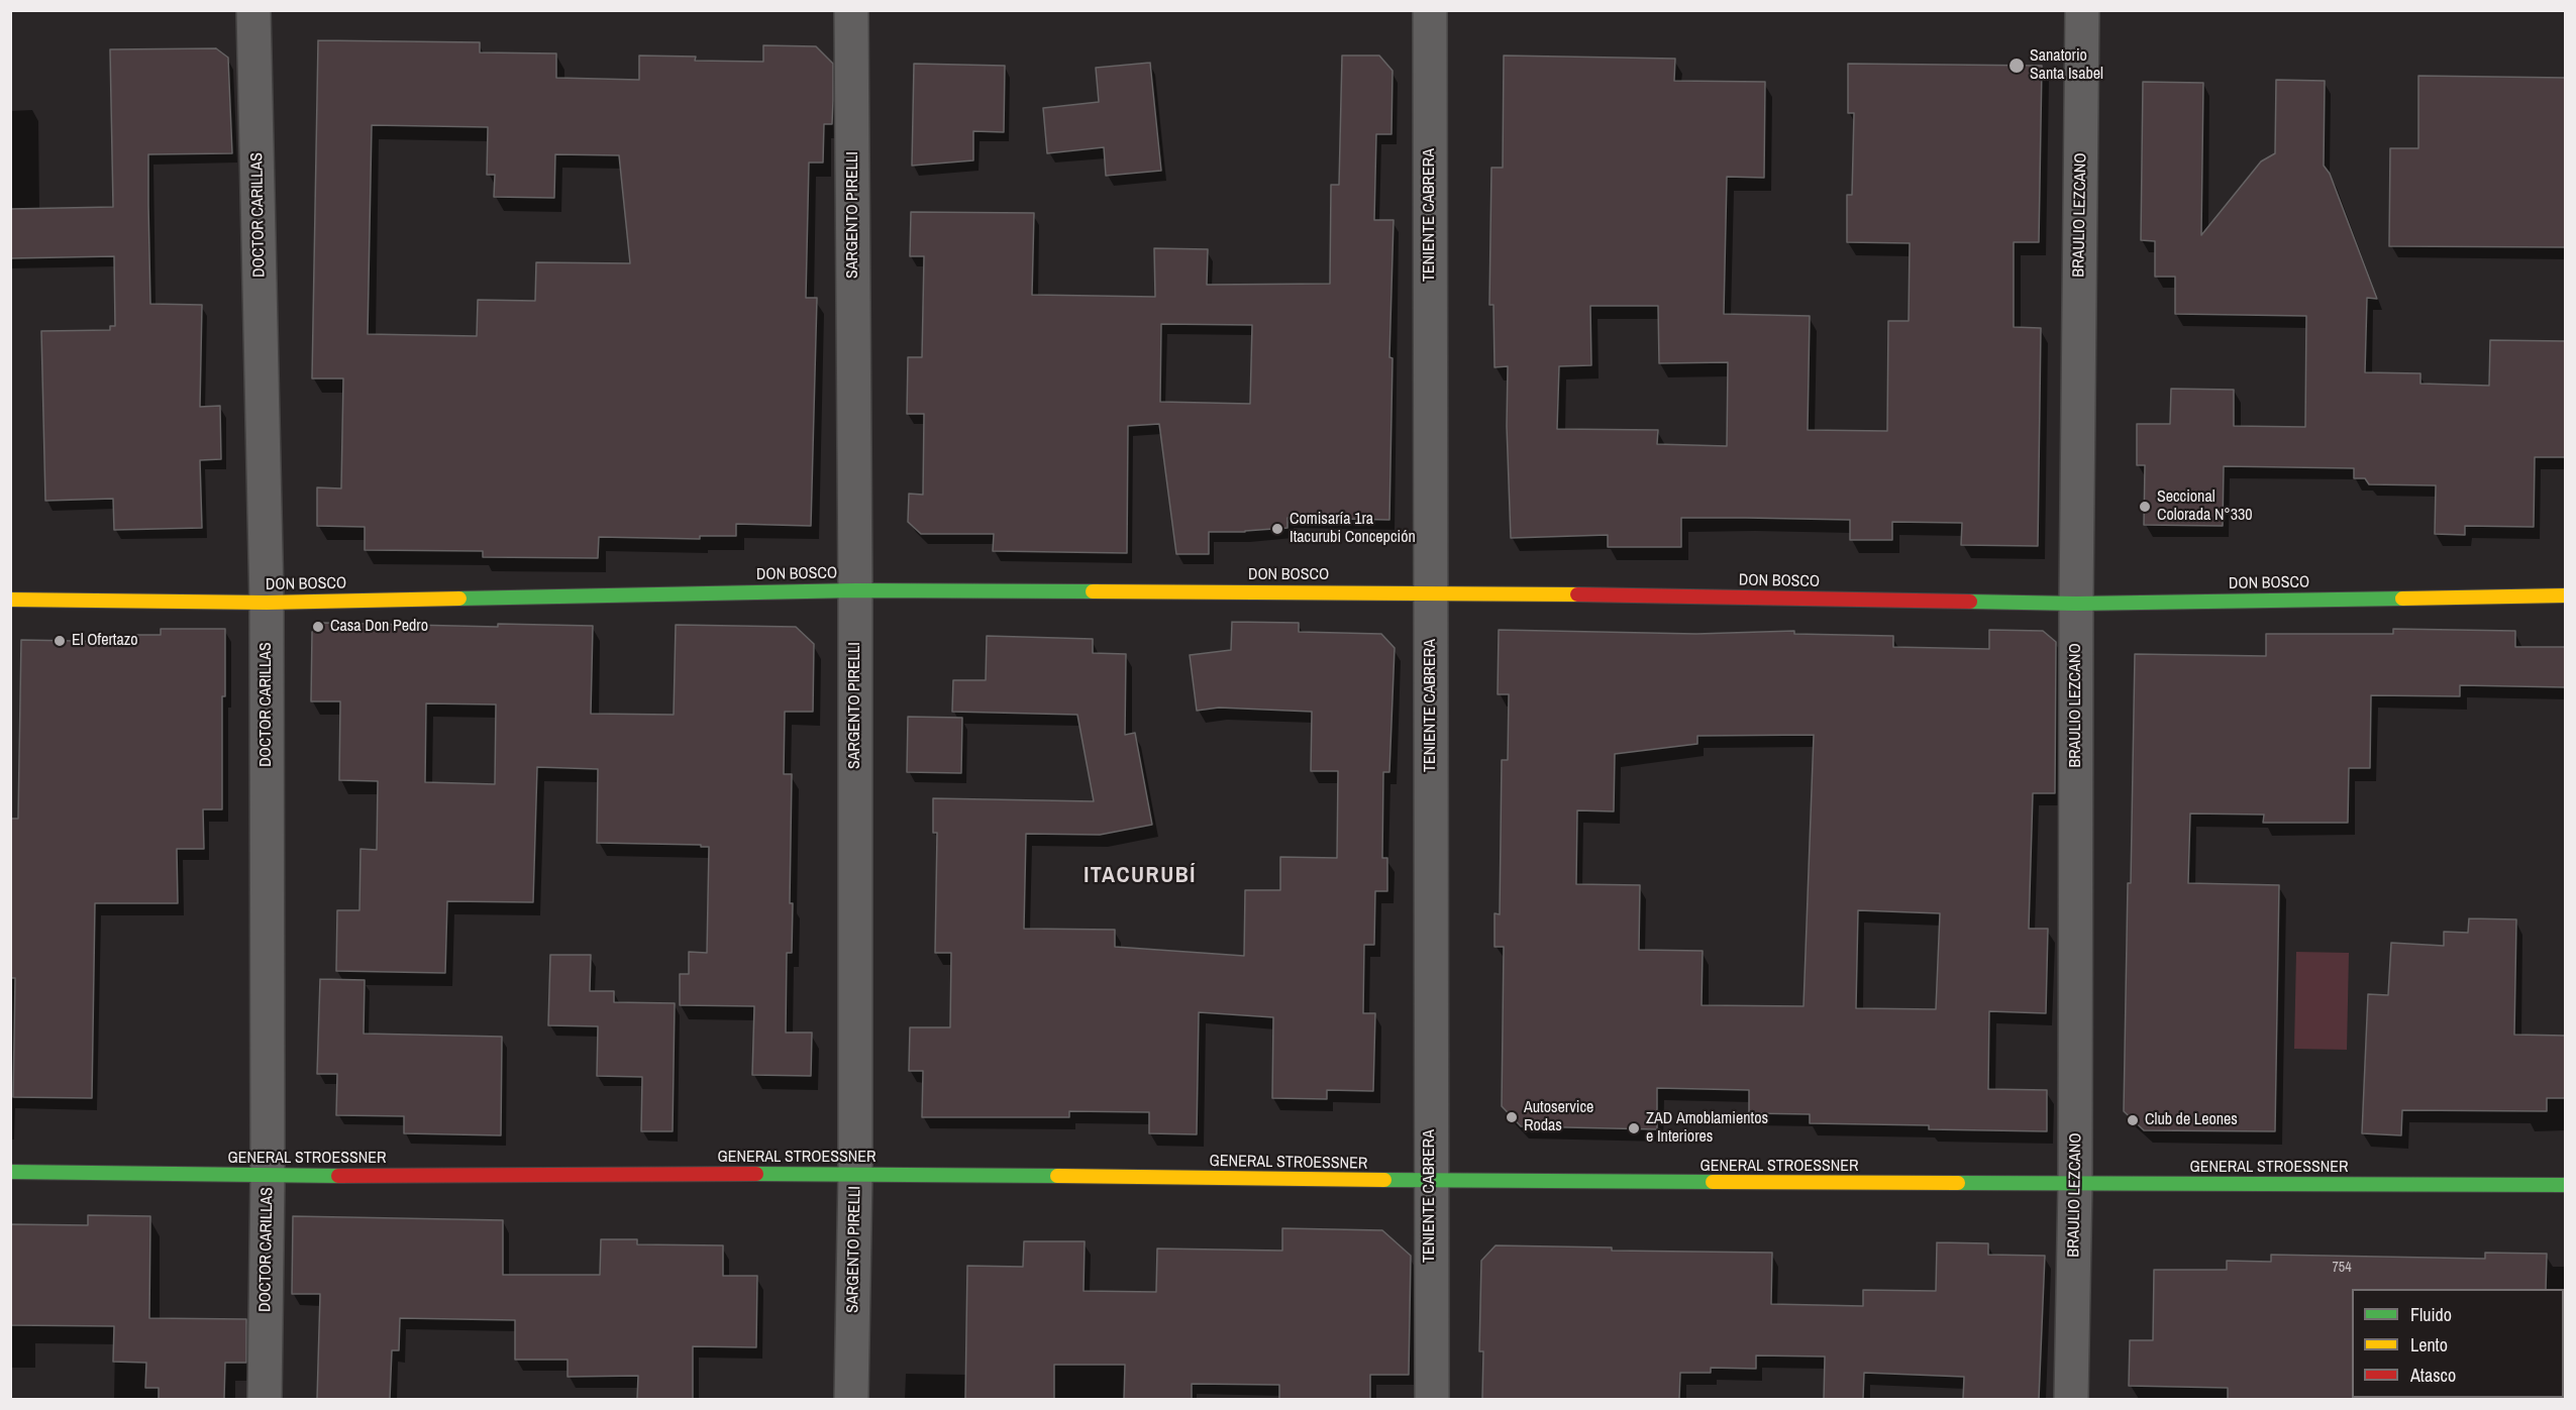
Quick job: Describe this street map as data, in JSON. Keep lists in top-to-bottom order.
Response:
{
  "streets": {
    "street": [
      "DOCTOR CARILLAS",
      "SARGENTO PIRELLI",
      "TENIENTE CABRERA",
      "BRAULIO LEZCANO",
      "DON BOSCO",
      "GENERAL STROESSNER"
    ]
  },
  "crossings": [
    ["DOCTOR CARILLAS", "DON BOSCO"],
    ["DOCTOR CARILLAS", "GENERAL STROESSNER"],
    ["SARGENTO PIRELLI", "DON BOSCO"],
    ["SARGENTO PIRELLI", "GENERAL STROESSNER"],
    ["TENIENTE CABRERA", "DON BOSCO"],
    ["TENIENTE CABRERA", "GENERAL STROESSNER"],
    ["BRAULIO LEZCANO", "DON BOSCO"],
    ["BRAULIO LEZCANO", "GENERAL STROESSNER"]
  ],
  "districts": ["ITACURUBÍ"],
  "places": [
    "Sanatorio Santa Isabel",
    "Seccional Colorada N°330",
    "Comisaría 1ra Itacurubi Concepción",
    "Casa Don Pedro",
    "El Ofertazo",
    "Autoservice Rodas",
    "Club de Leones",
    "ZAD Amoblamientos e Interiores"
  ],
  "house_numbers": ["754"],
  "legend": ["Fluido", "Lento", "Atasco"]
}
